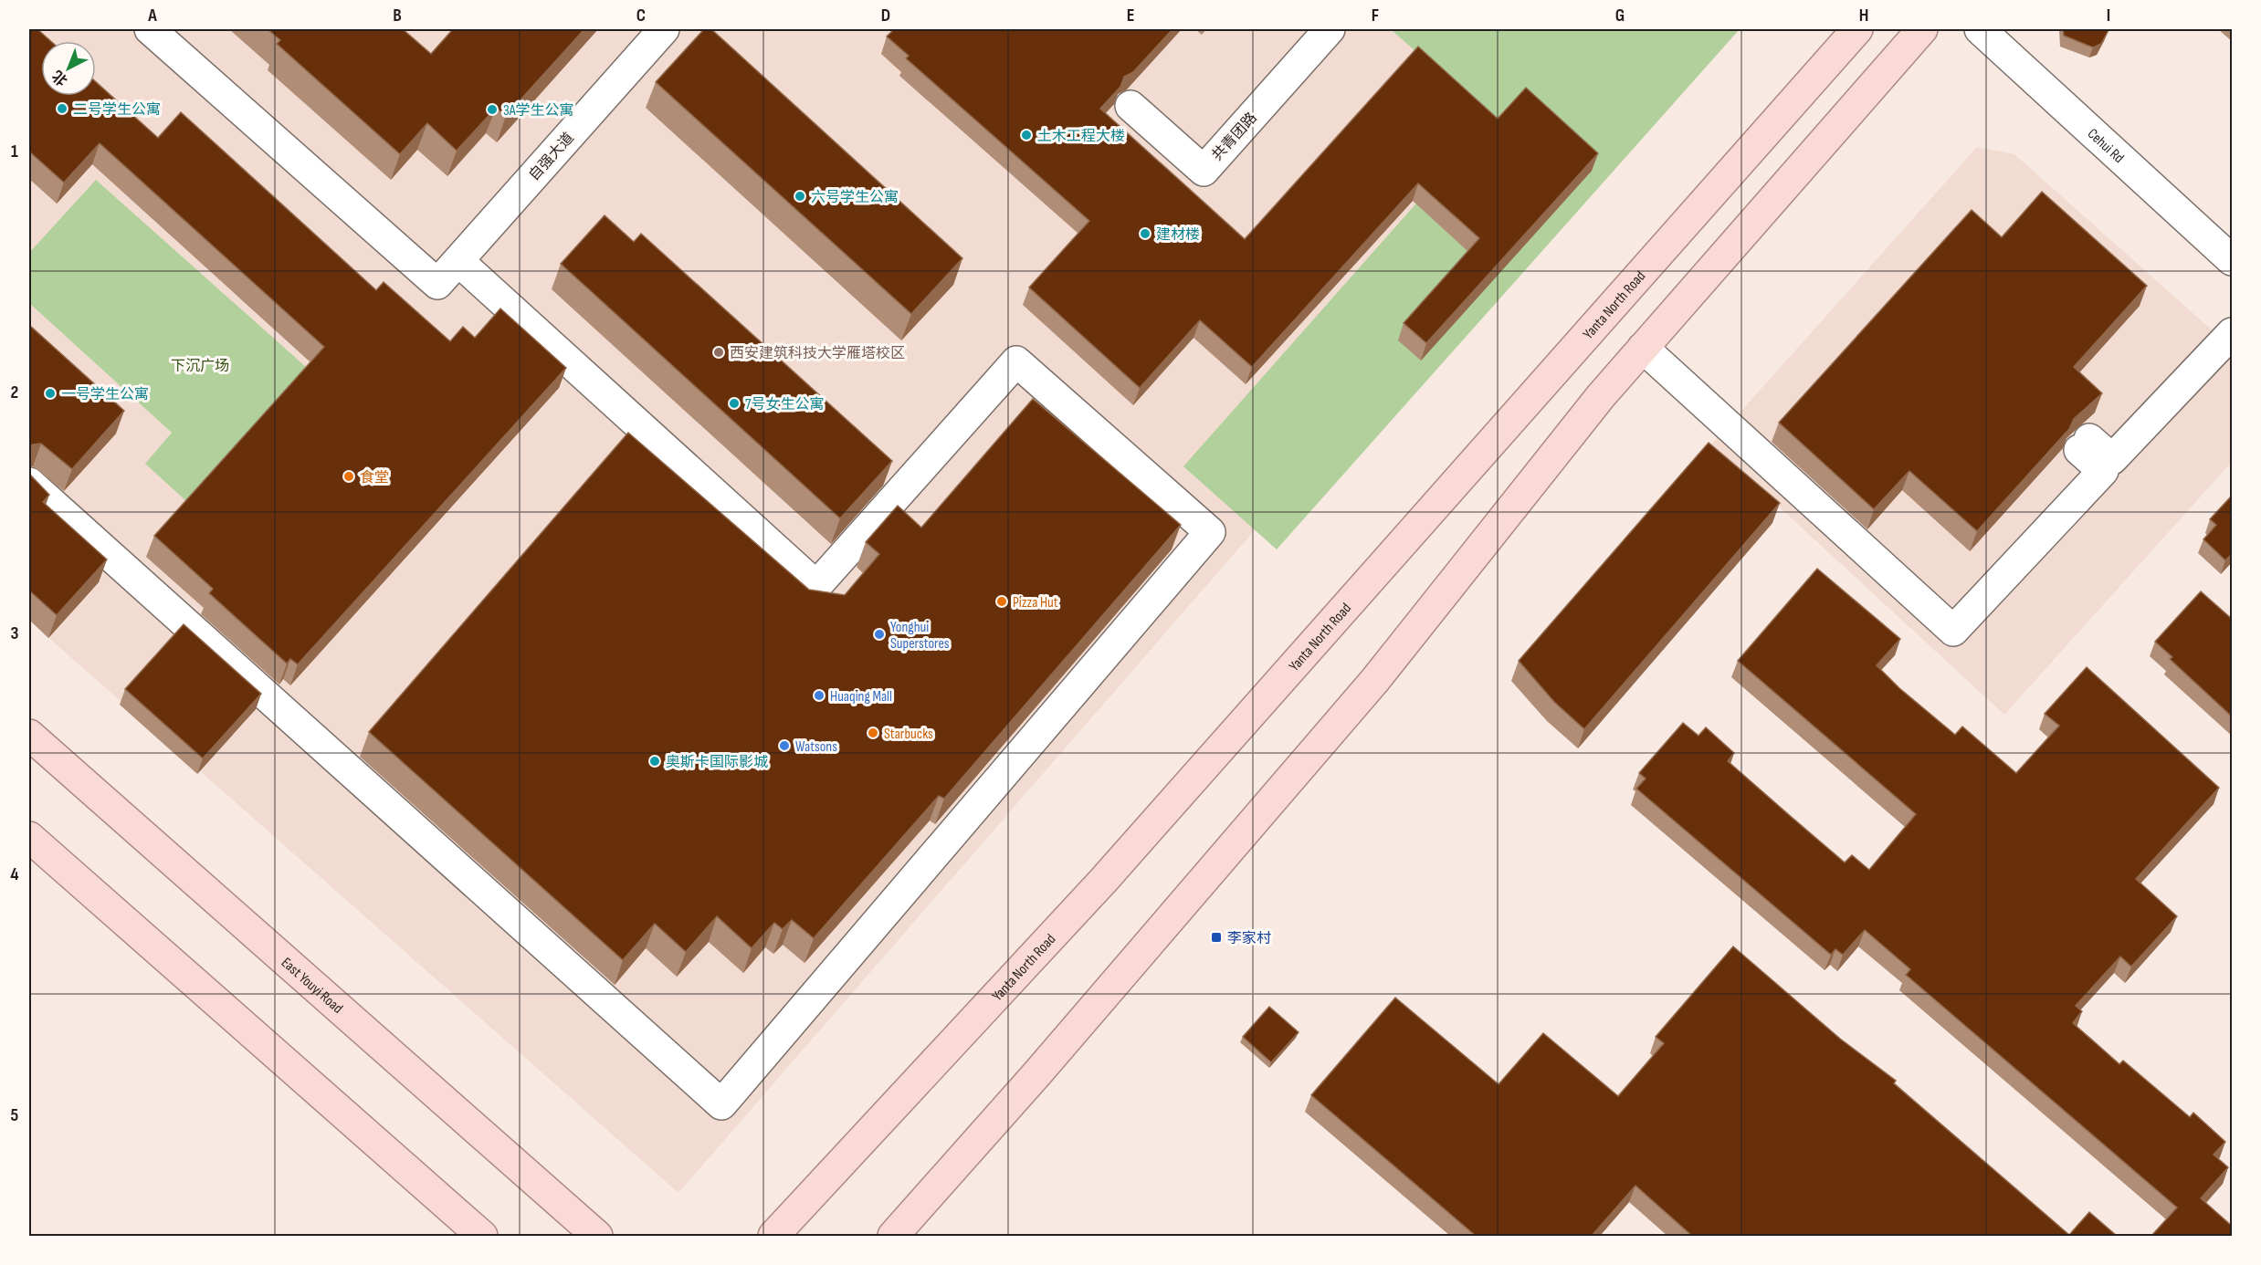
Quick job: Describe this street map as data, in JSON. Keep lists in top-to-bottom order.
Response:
{
  "streets": {
    "main road": ["Yanta North Road", "East Youyi Road"],
    "street": ["共青团路", "Cehui Rd", "自强大道"]
  },
  "parks": ["下沉广场"],
  "places": {
    "other": [
      "二号学生公寓",
      "3A学生公寓",
      "土木工程大楼",
      "六号学生公寓",
      "建材楼",
      "西安建筑科技大学雁塔校区",
      "一号学生公寓",
      "7号女生公寓",
      "食堂",
      "Pizza Hut",
      "Yonghui Superstores",
      "Huaqing Mall",
      "Starbucks",
      "Watsons",
      "奥斯卡国际影城"
    ],
    "transit": ["李家村"]
  },
  "north": "bottom left",
  "grid": {
    "columns": [
      "A",
      "B",
      "C",
      "D",
      "E",
      "F",
      "G",
      "H",
      "I"
    ],
    "rows": [
      "1",
      "2",
      "3",
      "4",
      "5"
    ]
  }
}
